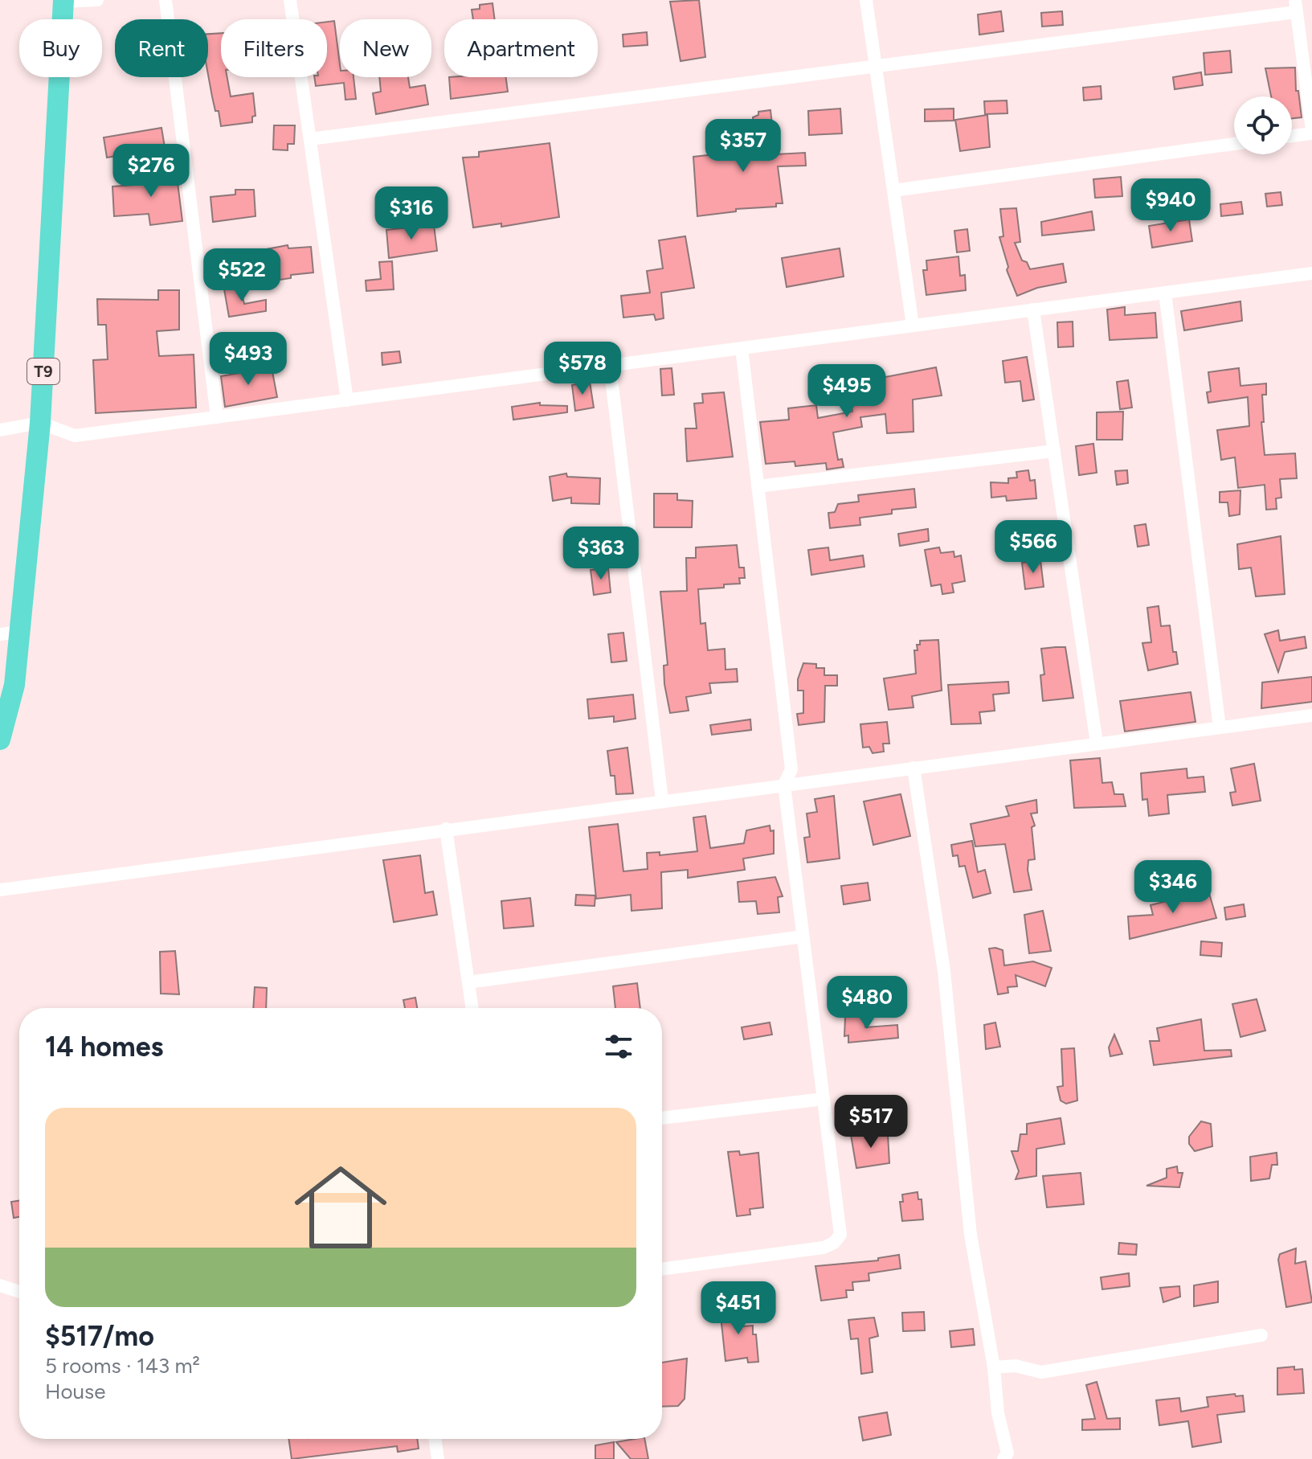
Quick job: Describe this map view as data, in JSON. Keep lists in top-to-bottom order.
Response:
{
  "streets": {
    "highway": ["T9"]
  },
  "page": {
    "chip": [
      "Buy",
      "Rent",
      "Filters",
      "New",
      "Apartment"
    ],
    "price": [
      "$357",
      "$276",
      "$940",
      "$316",
      "$522",
      "$493",
      "$578",
      "$495",
      "$566",
      "$363",
      "$346",
      "$480",
      "$517",
      "$451"
    ],
    "heading": "14 homes",
    "list": [
      {
        "name": "$517/mo",
        "note": "5 rooms · 143 m² · House"
      }
    ]
  }
}
